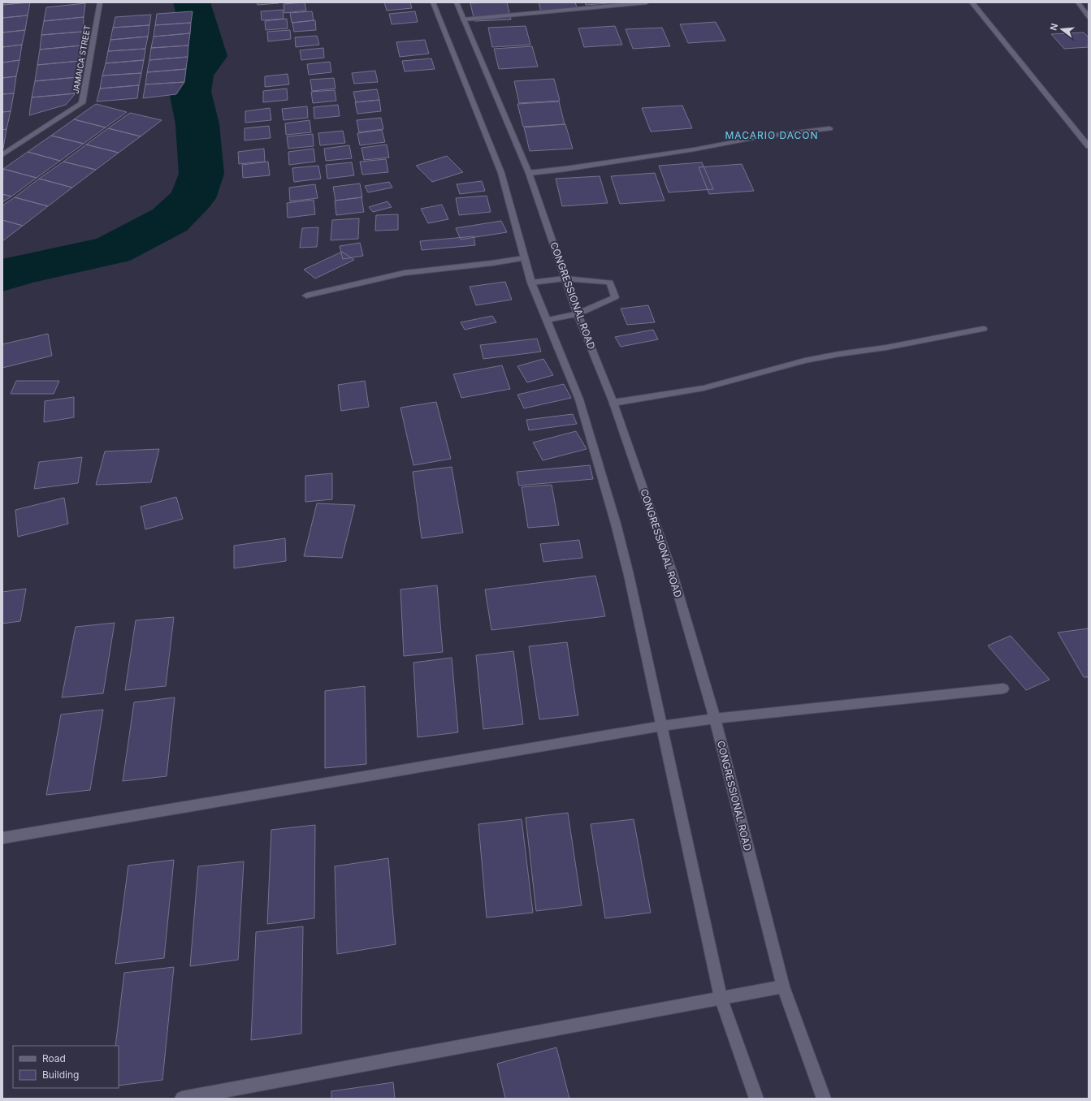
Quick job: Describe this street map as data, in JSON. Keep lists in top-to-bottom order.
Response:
{
  "streets": {
    "street": ["JAMAICA STREET", "CONGRESSIONAL ROAD"]
  },
  "districts": ["MACARIO DACON"],
  "legend": ["Road", "Building"],
  "north": "left"
}
